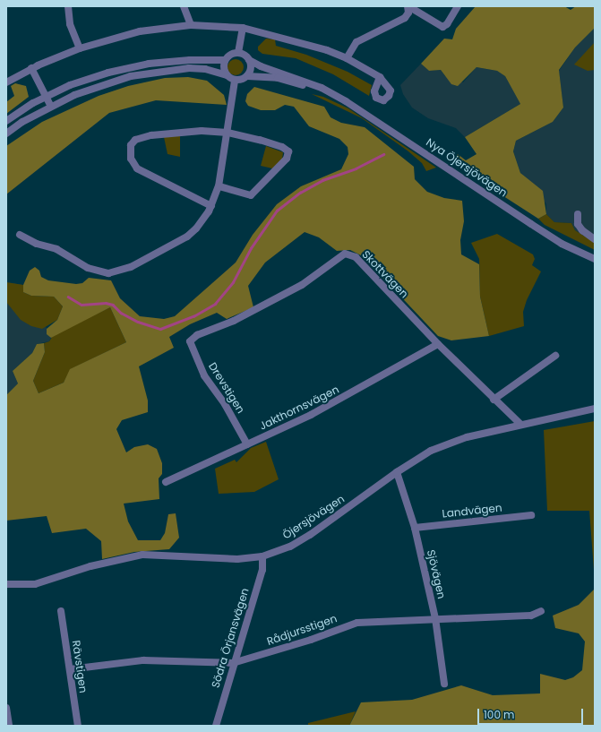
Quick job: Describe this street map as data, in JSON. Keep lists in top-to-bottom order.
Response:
{
  "streets": {
    "street": [
      "Nya Öjersjövägen",
      "Skottvägen",
      "Drevstigen",
      "Jakthornsvägen",
      "Landvägen",
      "Öjersjövägen",
      "Sjövägen",
      "Rådjursstigen",
      "Södra Örjansvägen",
      "Rävstigen"
    ]
  },
  "crossings": [
    ["Skottvägen", "Drevstigen"],
    ["Skottvägen", "Jakthornsvägen"],
    ["Skottvägen", "Öjersjövägen"],
    ["Drevstigen", "Jakthornsvägen"],
    ["Landvägen", "Sjövägen"],
    ["Öjersjövägen", "Sjövägen"],
    ["Öjersjövägen", "Södra Örjansvägen"],
    ["Sjövägen", "Rådjursstigen"],
    ["Rådjursstigen", "Södra Örjansvägen"],
    ["Rådjursstigen", "Rävstigen"]
  ],
  "scale_bar": "100 m"
}
